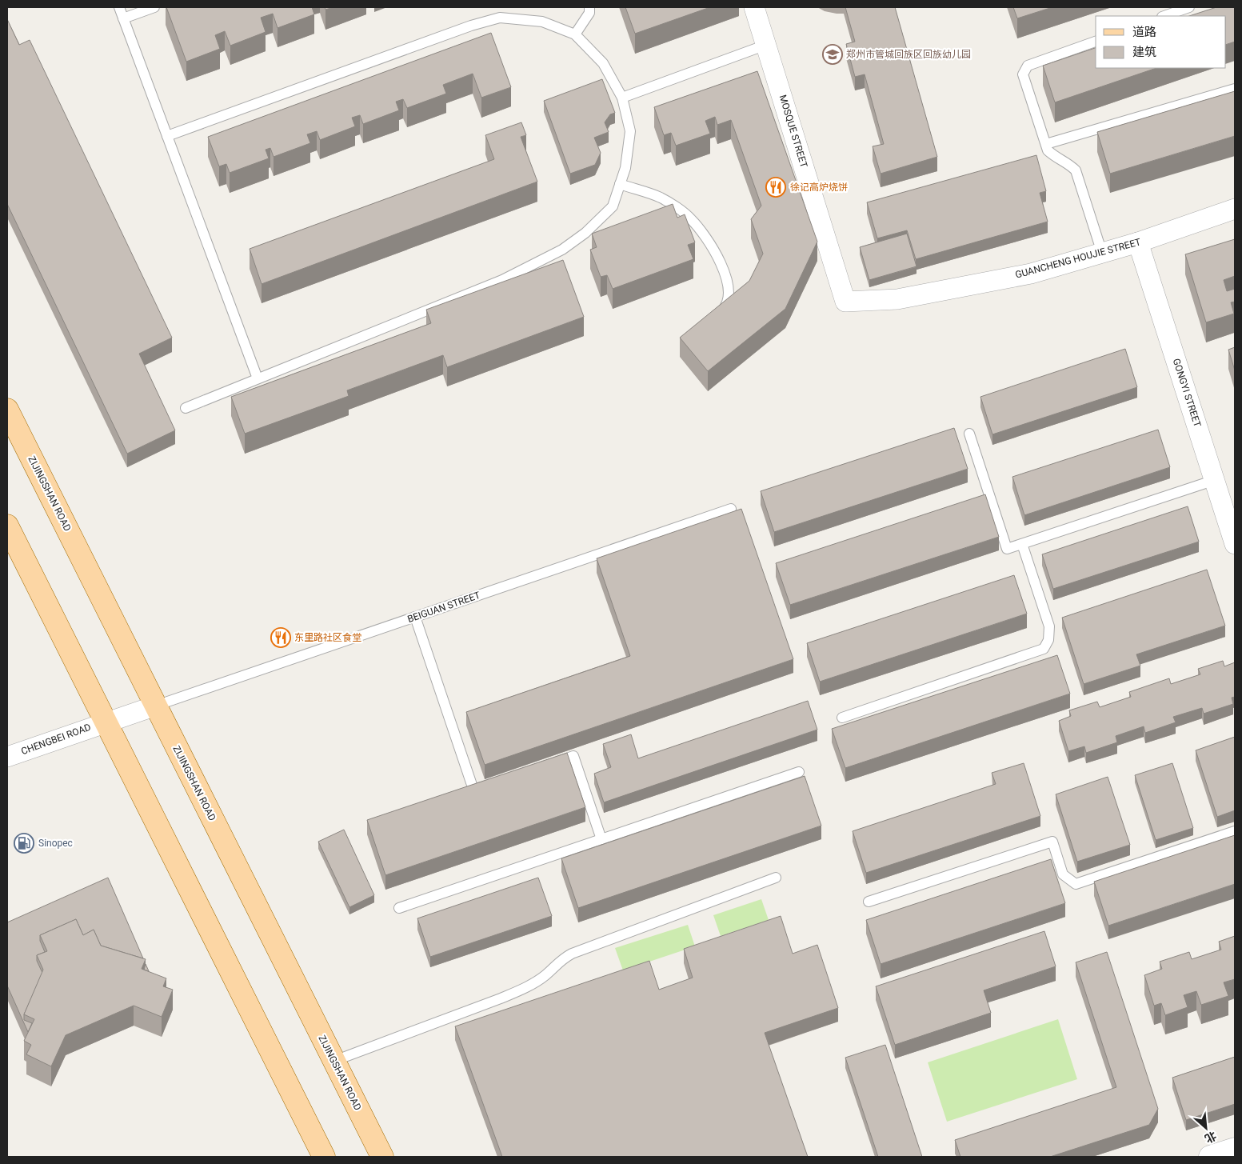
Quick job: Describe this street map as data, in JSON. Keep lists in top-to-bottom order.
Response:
{
  "streets": {
    "main road": ["ZIJINGSHAN ROAD"],
    "street": [
      "MOSQUE STREET",
      "GUANCHENG HOUJIE STREET",
      "GONGYI STREET",
      "CHENGBEI ROAD"
    ],
    "lane": ["BEIGUAN STREET"]
  },
  "crossings": [
    ["MOSQUE STREET", "GUANCHENG HOUJIE STREET"],
    ["GUANCHENG HOUJIE STREET", "GONGYI STREET"],
    ["ZIJINGSHAN ROAD", "BEIGUAN STREET"],
    ["ZIJINGSHAN ROAD", "CHENGBEI ROAD"],
    ["BEIGUAN STREET", "CHENGBEI ROAD"]
  ],
  "places": {
    "school or university": ["郑州市管城回族区回族幼儿园"],
    "restaurant": ["徐记高炉烧饼", "东里路社区食堂"],
    "fuel station": ["Sinopec"]
  },
  "legend": ["道路", "建筑"],
  "north": "bottom right"
}
